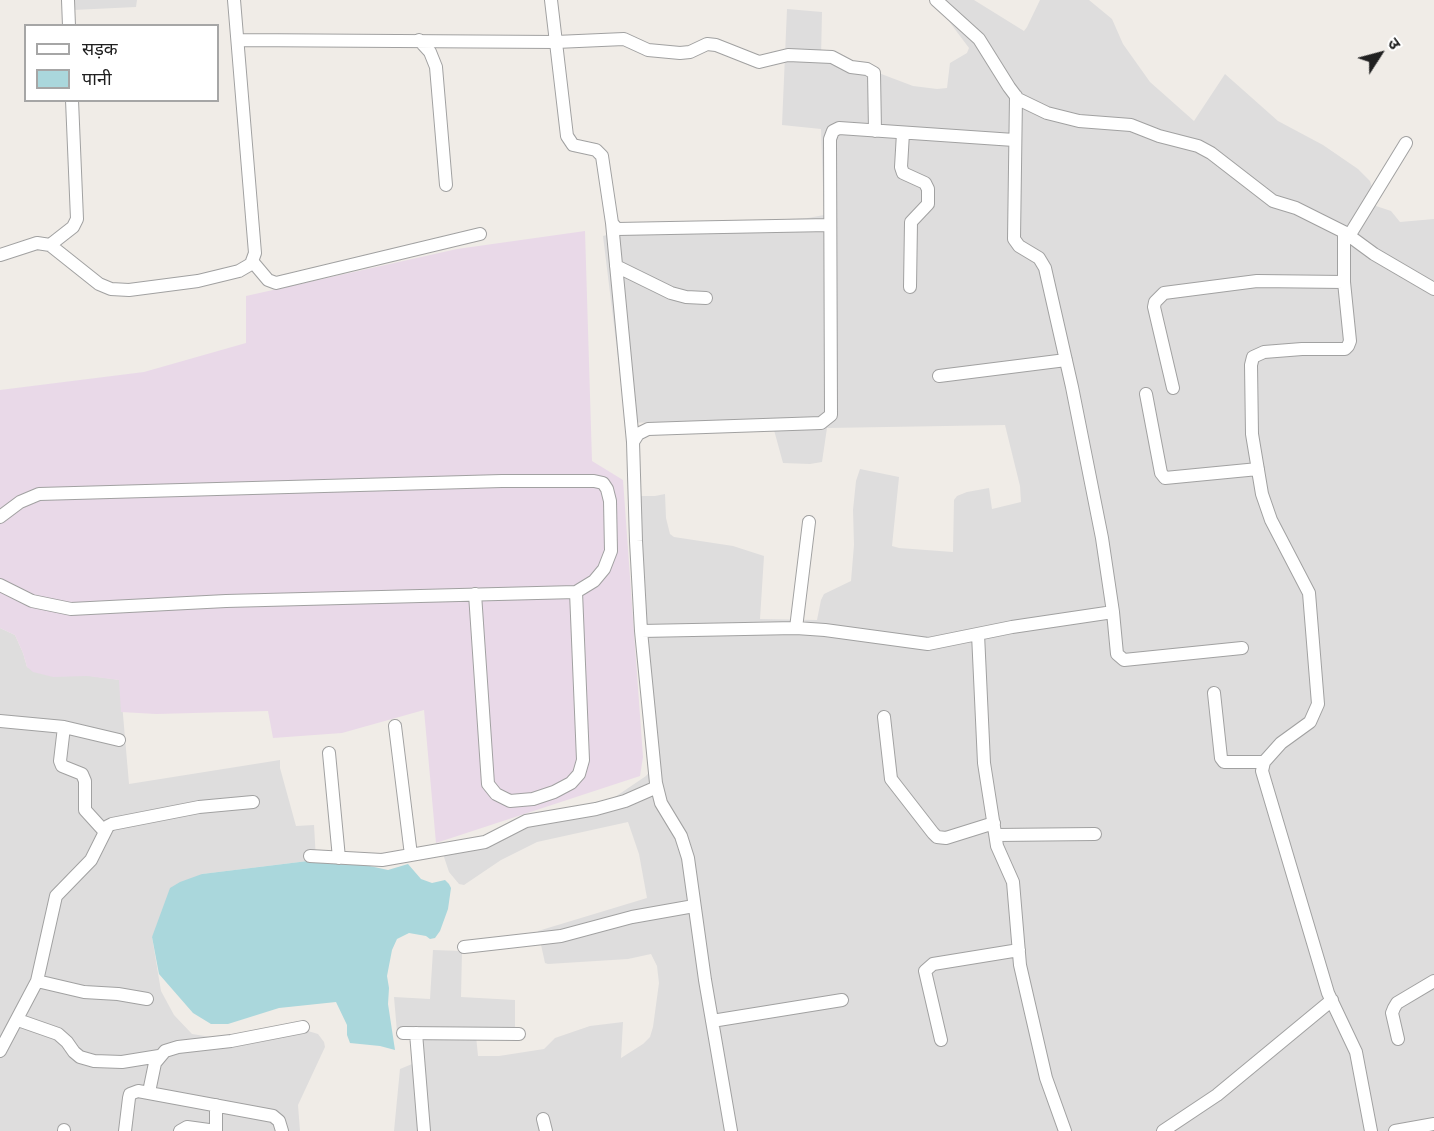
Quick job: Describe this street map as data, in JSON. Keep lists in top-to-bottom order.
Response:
{
  "legend": ["सड़क", "पानी"],
  "north": "top right"
}
